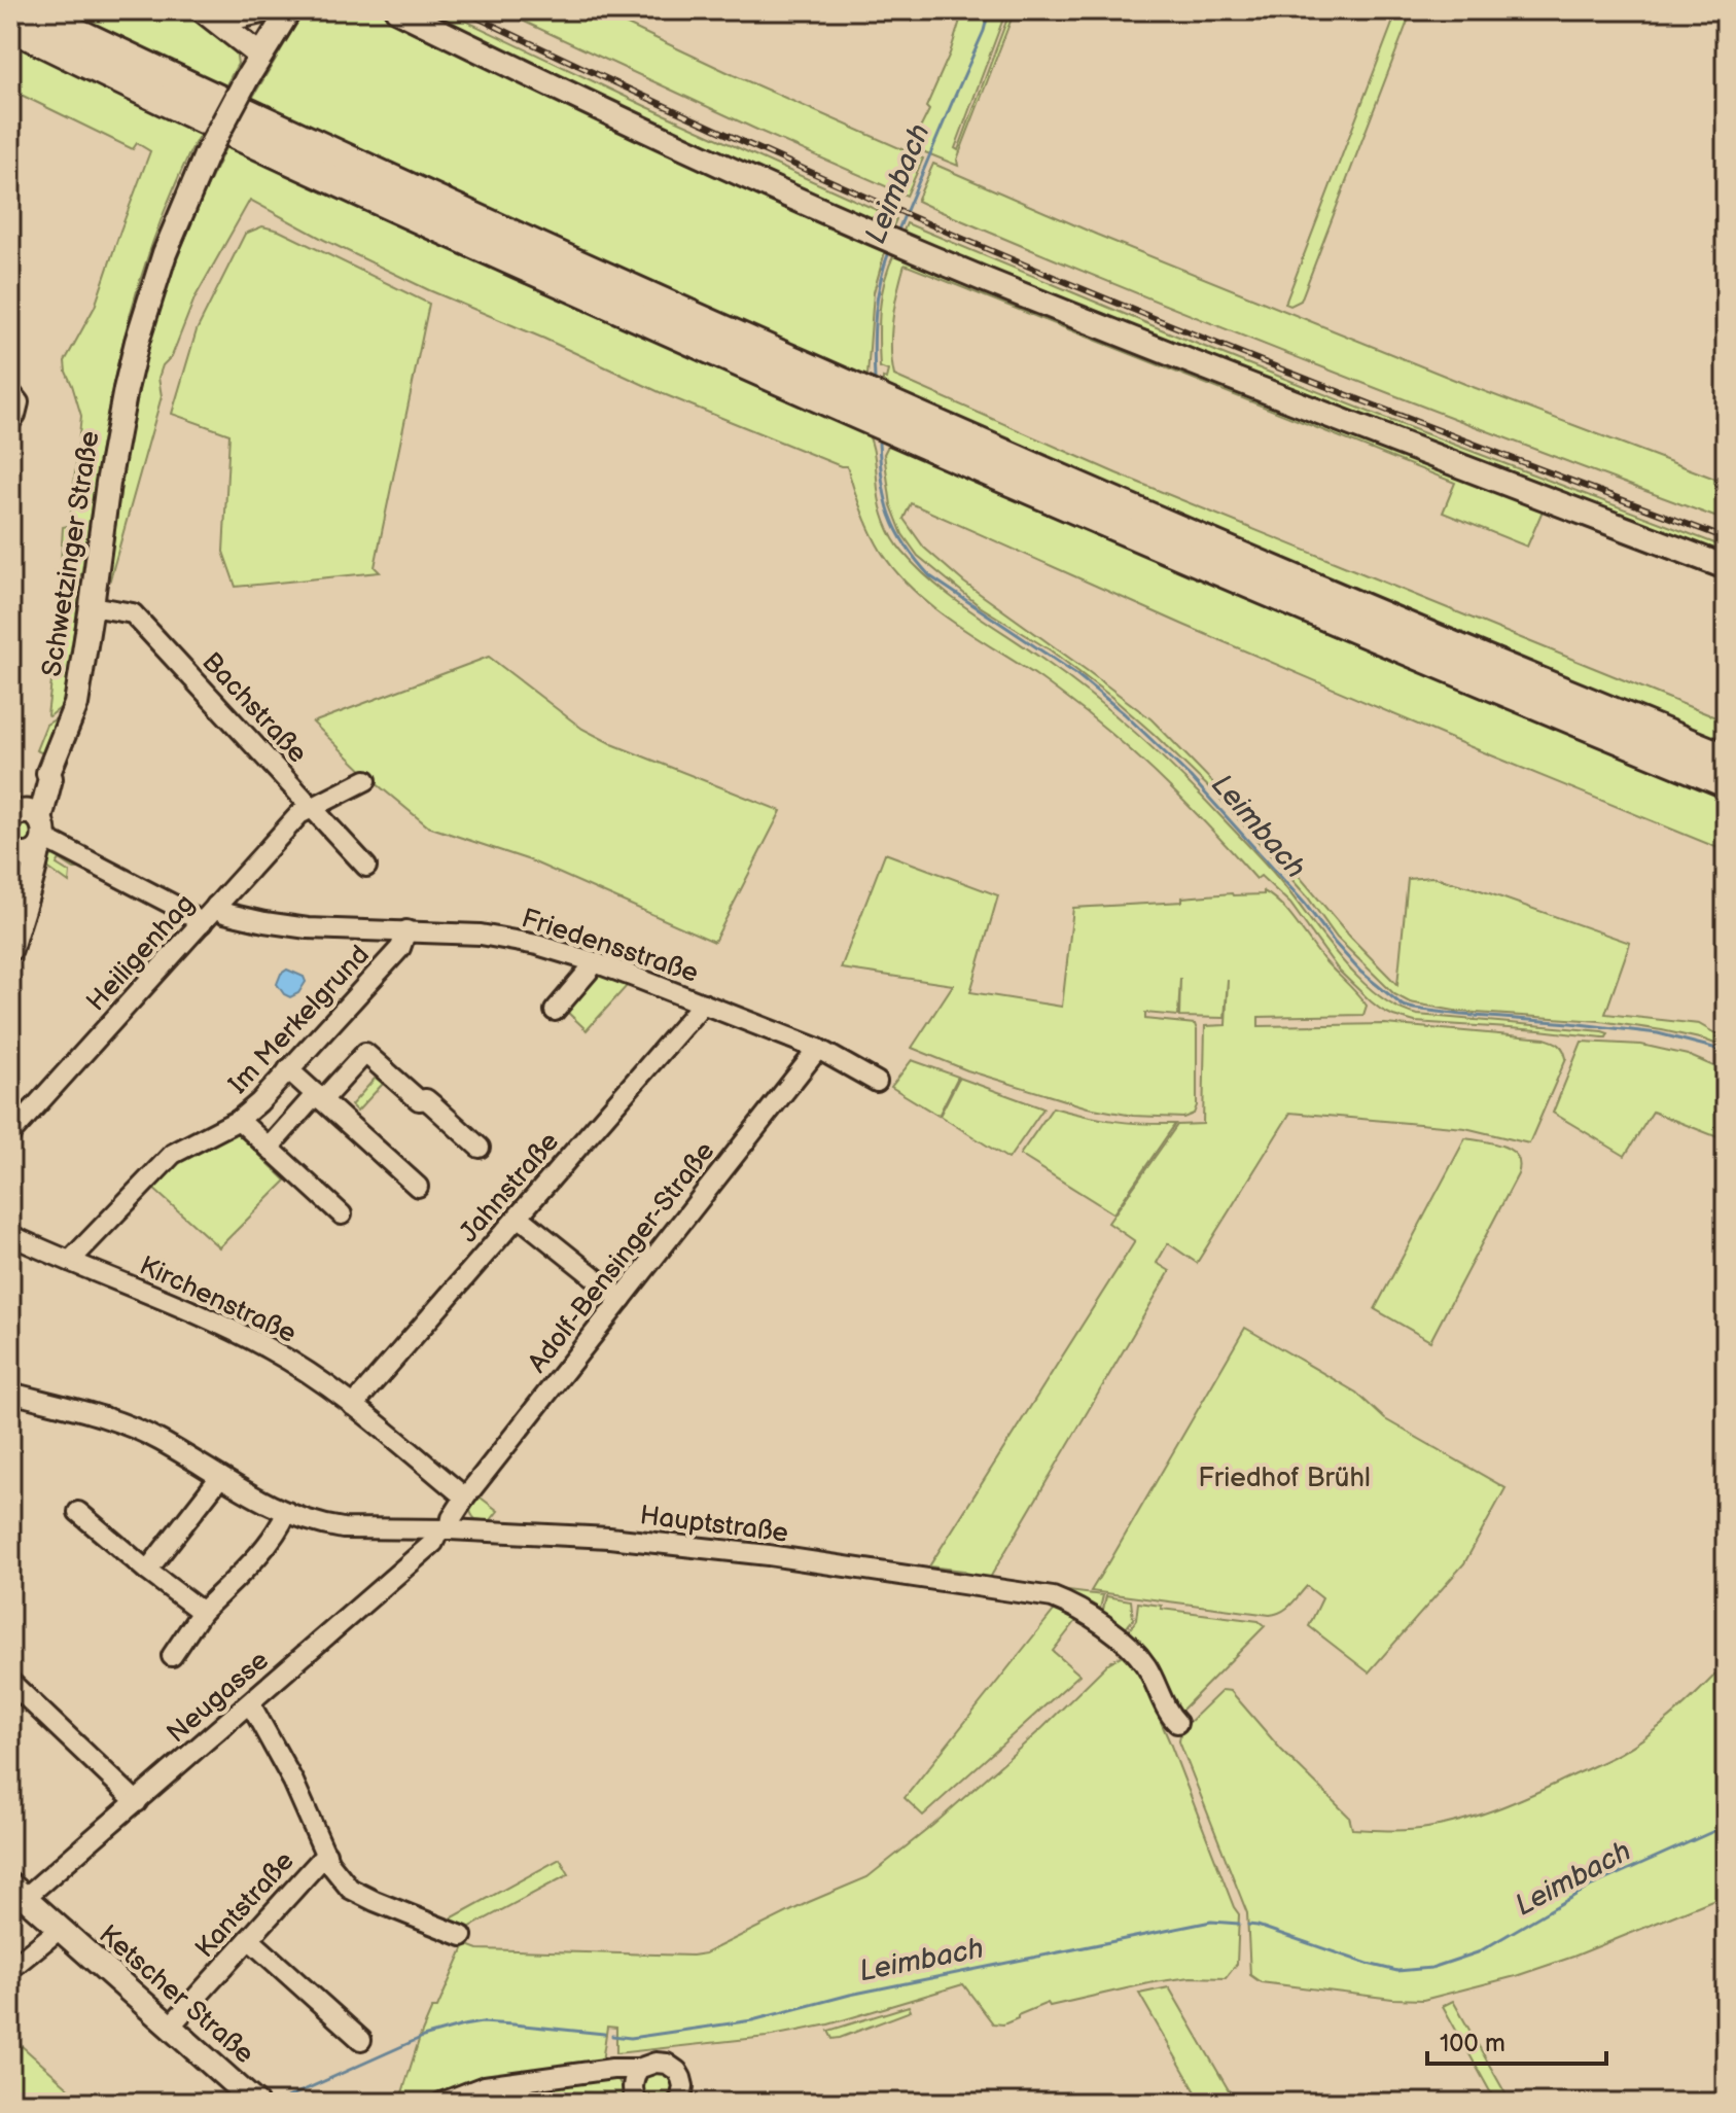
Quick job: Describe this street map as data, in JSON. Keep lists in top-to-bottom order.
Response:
{
  "streets": {
    "main road": ["Schwetzinger Straße", "Ketscher Straße"],
    "street": [
      "Bachstraße",
      "Friedensstraße",
      "Heiligenhag",
      "Im Merkelgrund",
      "Jahnstraße",
      "Adolf-Bensinger-Straße",
      "Kirchenstraße",
      "Hauptstraße",
      "Neugasse",
      "Kantstraße"
    ]
  },
  "crossings": [
    ["Schwetzinger Straße", "Bachstraße"],
    ["Bachstraße", "Heiligenhag"],
    ["Friedensstraße", "Heiligenhag"],
    ["Friedensstraße", "Im Merkelgrund"],
    ["Friedensstraße", "Jahnstraße"],
    ["Friedensstraße", "Adolf-Bensinger-Straße"],
    ["Im Merkelgrund", "Kirchenstraße"],
    ["Jahnstraße", "Kirchenstraße"],
    ["Adolf-Bensinger-Straße", "Kirchenstraße"],
    ["Adolf-Bensinger-Straße", "Neugasse"],
    ["Kirchenstraße", "Neugasse"],
    ["Hauptstraße", "Neugasse"],
    ["Neugasse", "Ketscher Straße"],
    ["Kantstraße", "Ketscher Straße"]
  ],
  "water": ["Leimbach"],
  "parks": ["Friedhof Brühl"],
  "scale_bar": "100 m"
}
